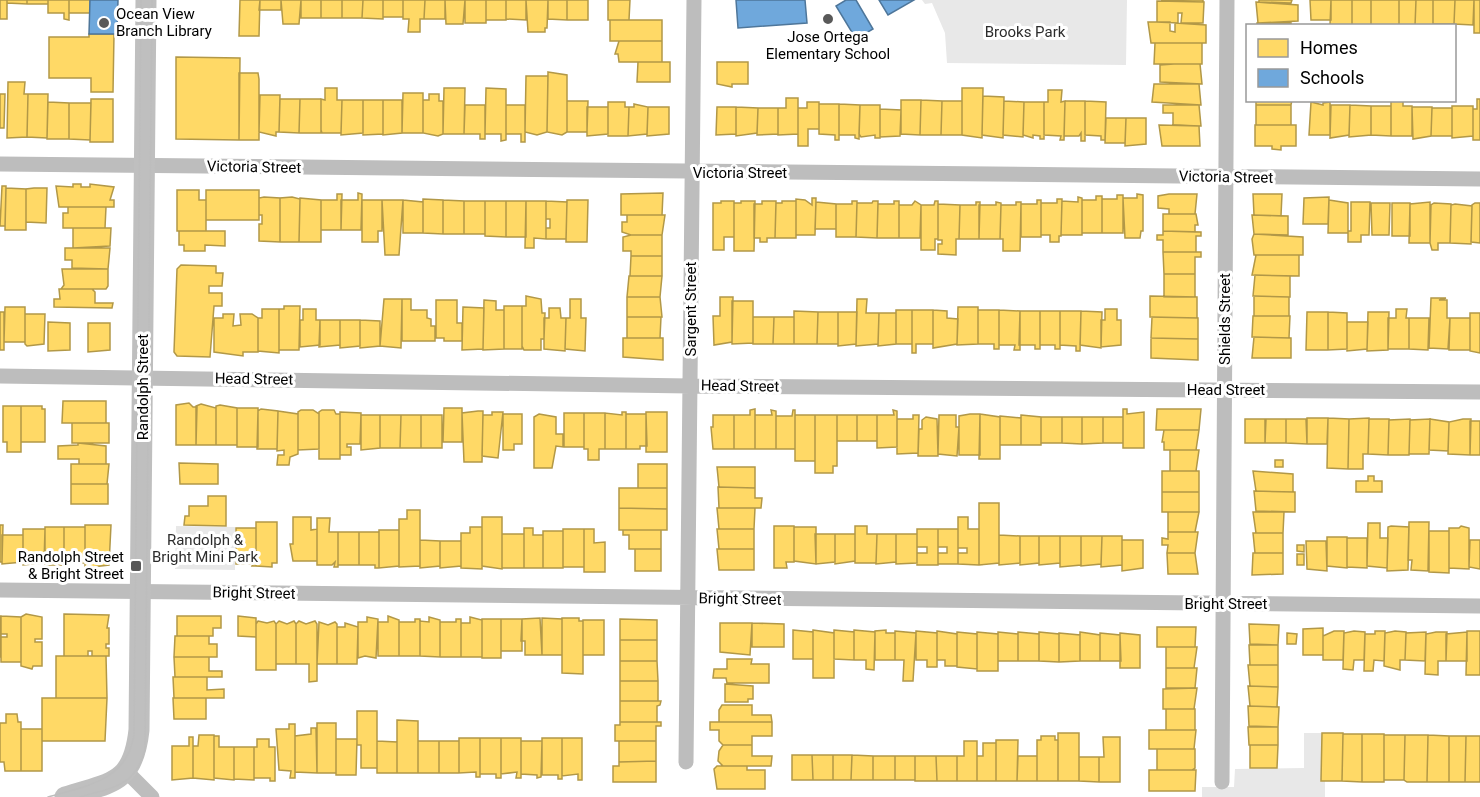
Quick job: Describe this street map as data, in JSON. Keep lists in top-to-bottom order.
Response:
{
  "streets": {
    "street": [
      "Victoria Street",
      "Sargent Street",
      "Shields Street",
      "Head Street",
      "Randolph Street",
      "Bright Street"
    ]
  },
  "crossings": [
    ["Victoria Street", "Sargent Street"],
    ["Victoria Street", "Shields Street"],
    ["Victoria Street", "Randolph Street"],
    ["Sargent Street", "Head Street"],
    ["Sargent Street", "Bright Street"],
    ["Shields Street", "Head Street"],
    ["Shields Street", "Bright Street"],
    ["Head Street", "Randolph Street"],
    ["Randolph Street", "Bright Street"]
  ],
  "parks": ["Brooks Park", "Randolph & Bright Mini Park"],
  "places": {
    "other": ["Jose Ortega Elementary School", "Ocean View Branch Library"],
    "transit": ["Randolph Street & Bright Street"]
  },
  "legend": ["Homes", "Schools"]
}
